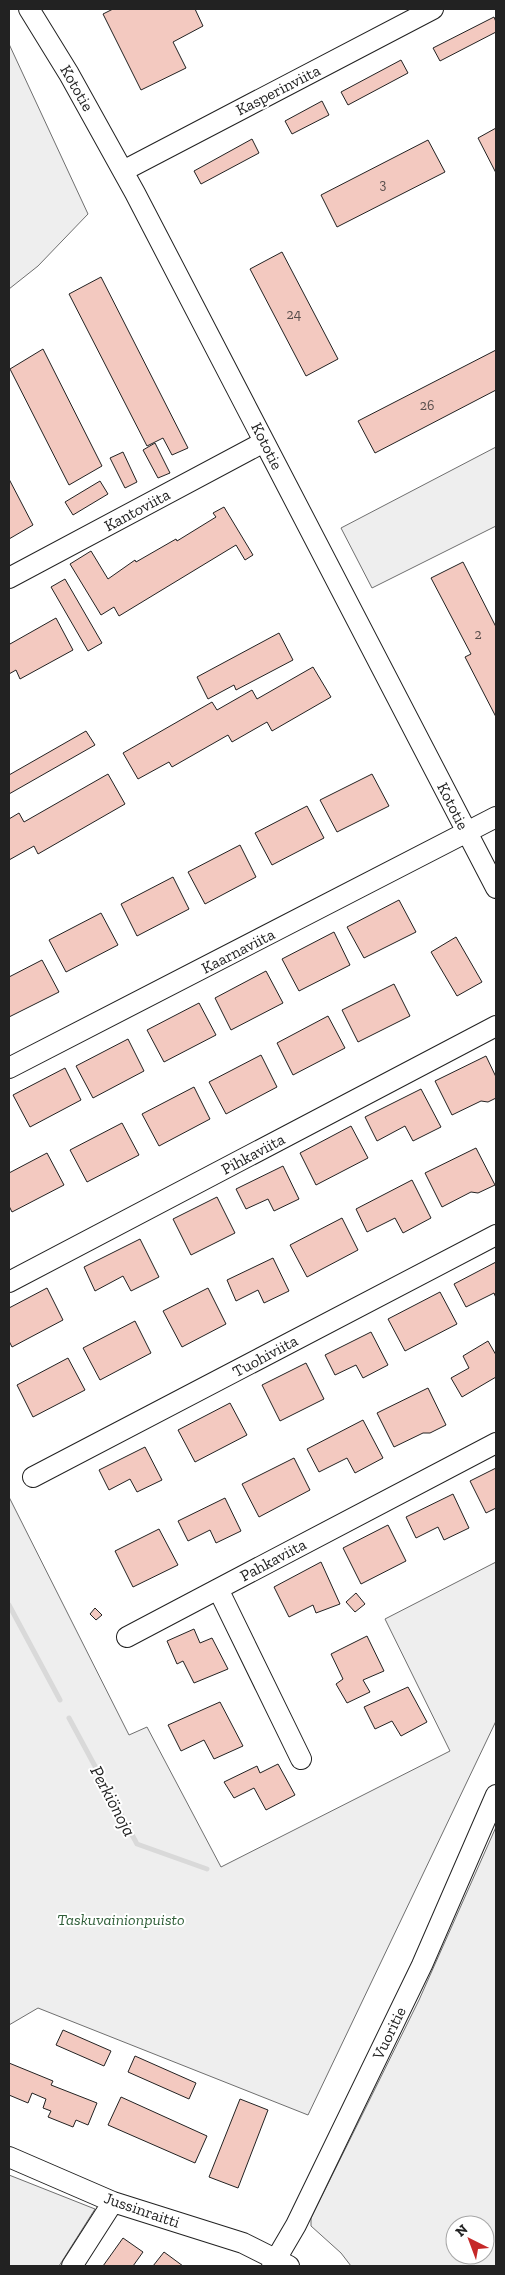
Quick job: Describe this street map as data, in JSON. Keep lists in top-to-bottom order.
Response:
{
  "streets": {
    "street": [
      "Kototie",
      "Kasperinviita",
      "Kantoviita",
      "Kaarnaviita",
      "Pihkaviita",
      "Tuohiviita",
      "Pahkaviita",
      "Vuoritie",
      "Jussinraitti"
    ]
  },
  "crossings": [
    ["Kototie", "Kasperinviita"],
    ["Kototie", "Kantoviita"],
    ["Kototie", "Kaarnaviita"],
    ["Vuoritie", "Jussinraitti"]
  ],
  "water": ["Perkiönoja"],
  "parks": ["Taskuvainionpuisto"],
  "house_numbers": [
    "3",
    "24",
    "26",
    "2"
  ],
  "north": "top left"
}
